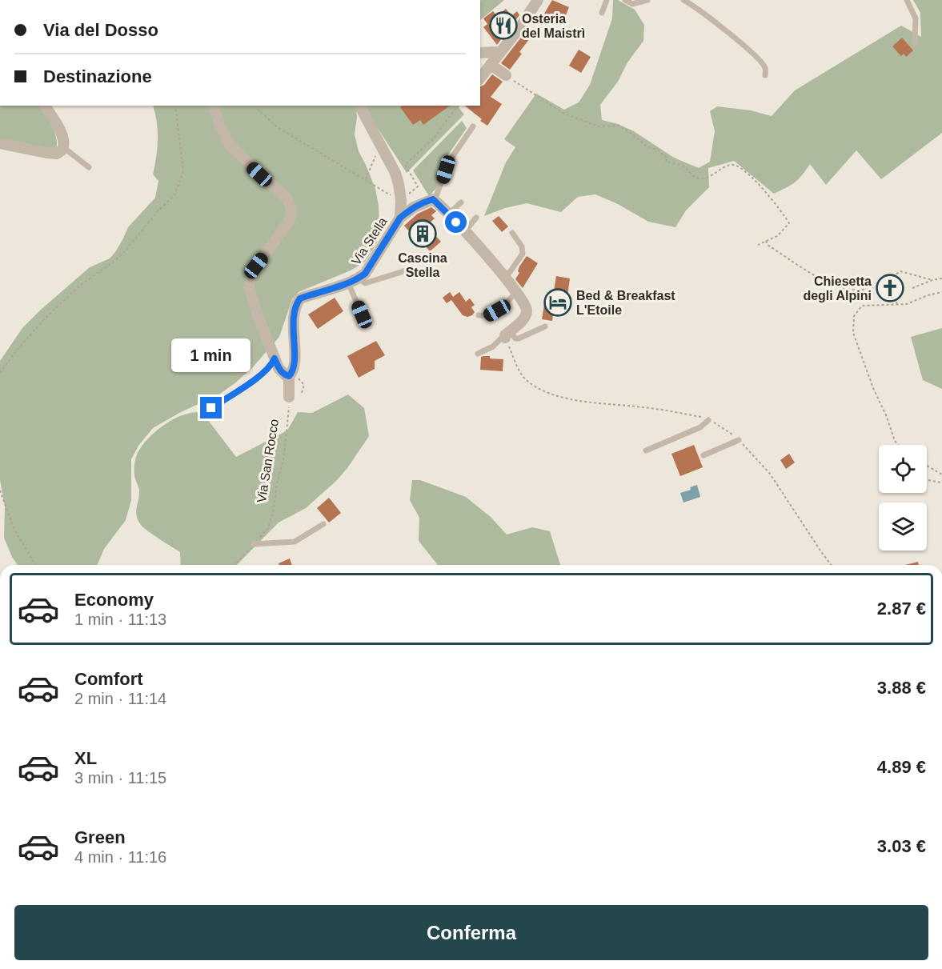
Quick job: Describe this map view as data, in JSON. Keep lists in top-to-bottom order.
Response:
{
  "streets": {
    "street": ["Via Stella"],
    "path": ["Via San Rocco"]
  },
  "places": {
    "restaurant": ["Osteria del Maistrì"],
    "building": ["Cascina Stella"],
    "church": ["Chiesetta degli Alpini"],
    "hotel": ["Bed & Breakfast L'Etoile"]
  },
  "page": {
    "banner": ["Via del Dosso", "Destinazione"],
    "bubble": "1 min",
    "list": [
      {
        "name": "Economy",
        "note": "1 min · 11:13",
        "value": "2.87 €"
      },
      {
        "name": "Comfort",
        "note": "2 min · 11:14",
        "value": "3.88 €"
      },
      {
        "name": "XL",
        "note": "3 min · 11:15",
        "value": "4.89 €"
      },
      {
        "name": "Green",
        "note": "4 min · 11:16",
        "value": "3.03 €"
      }
    ],
    "buttons": "Conferma"
  }
}
